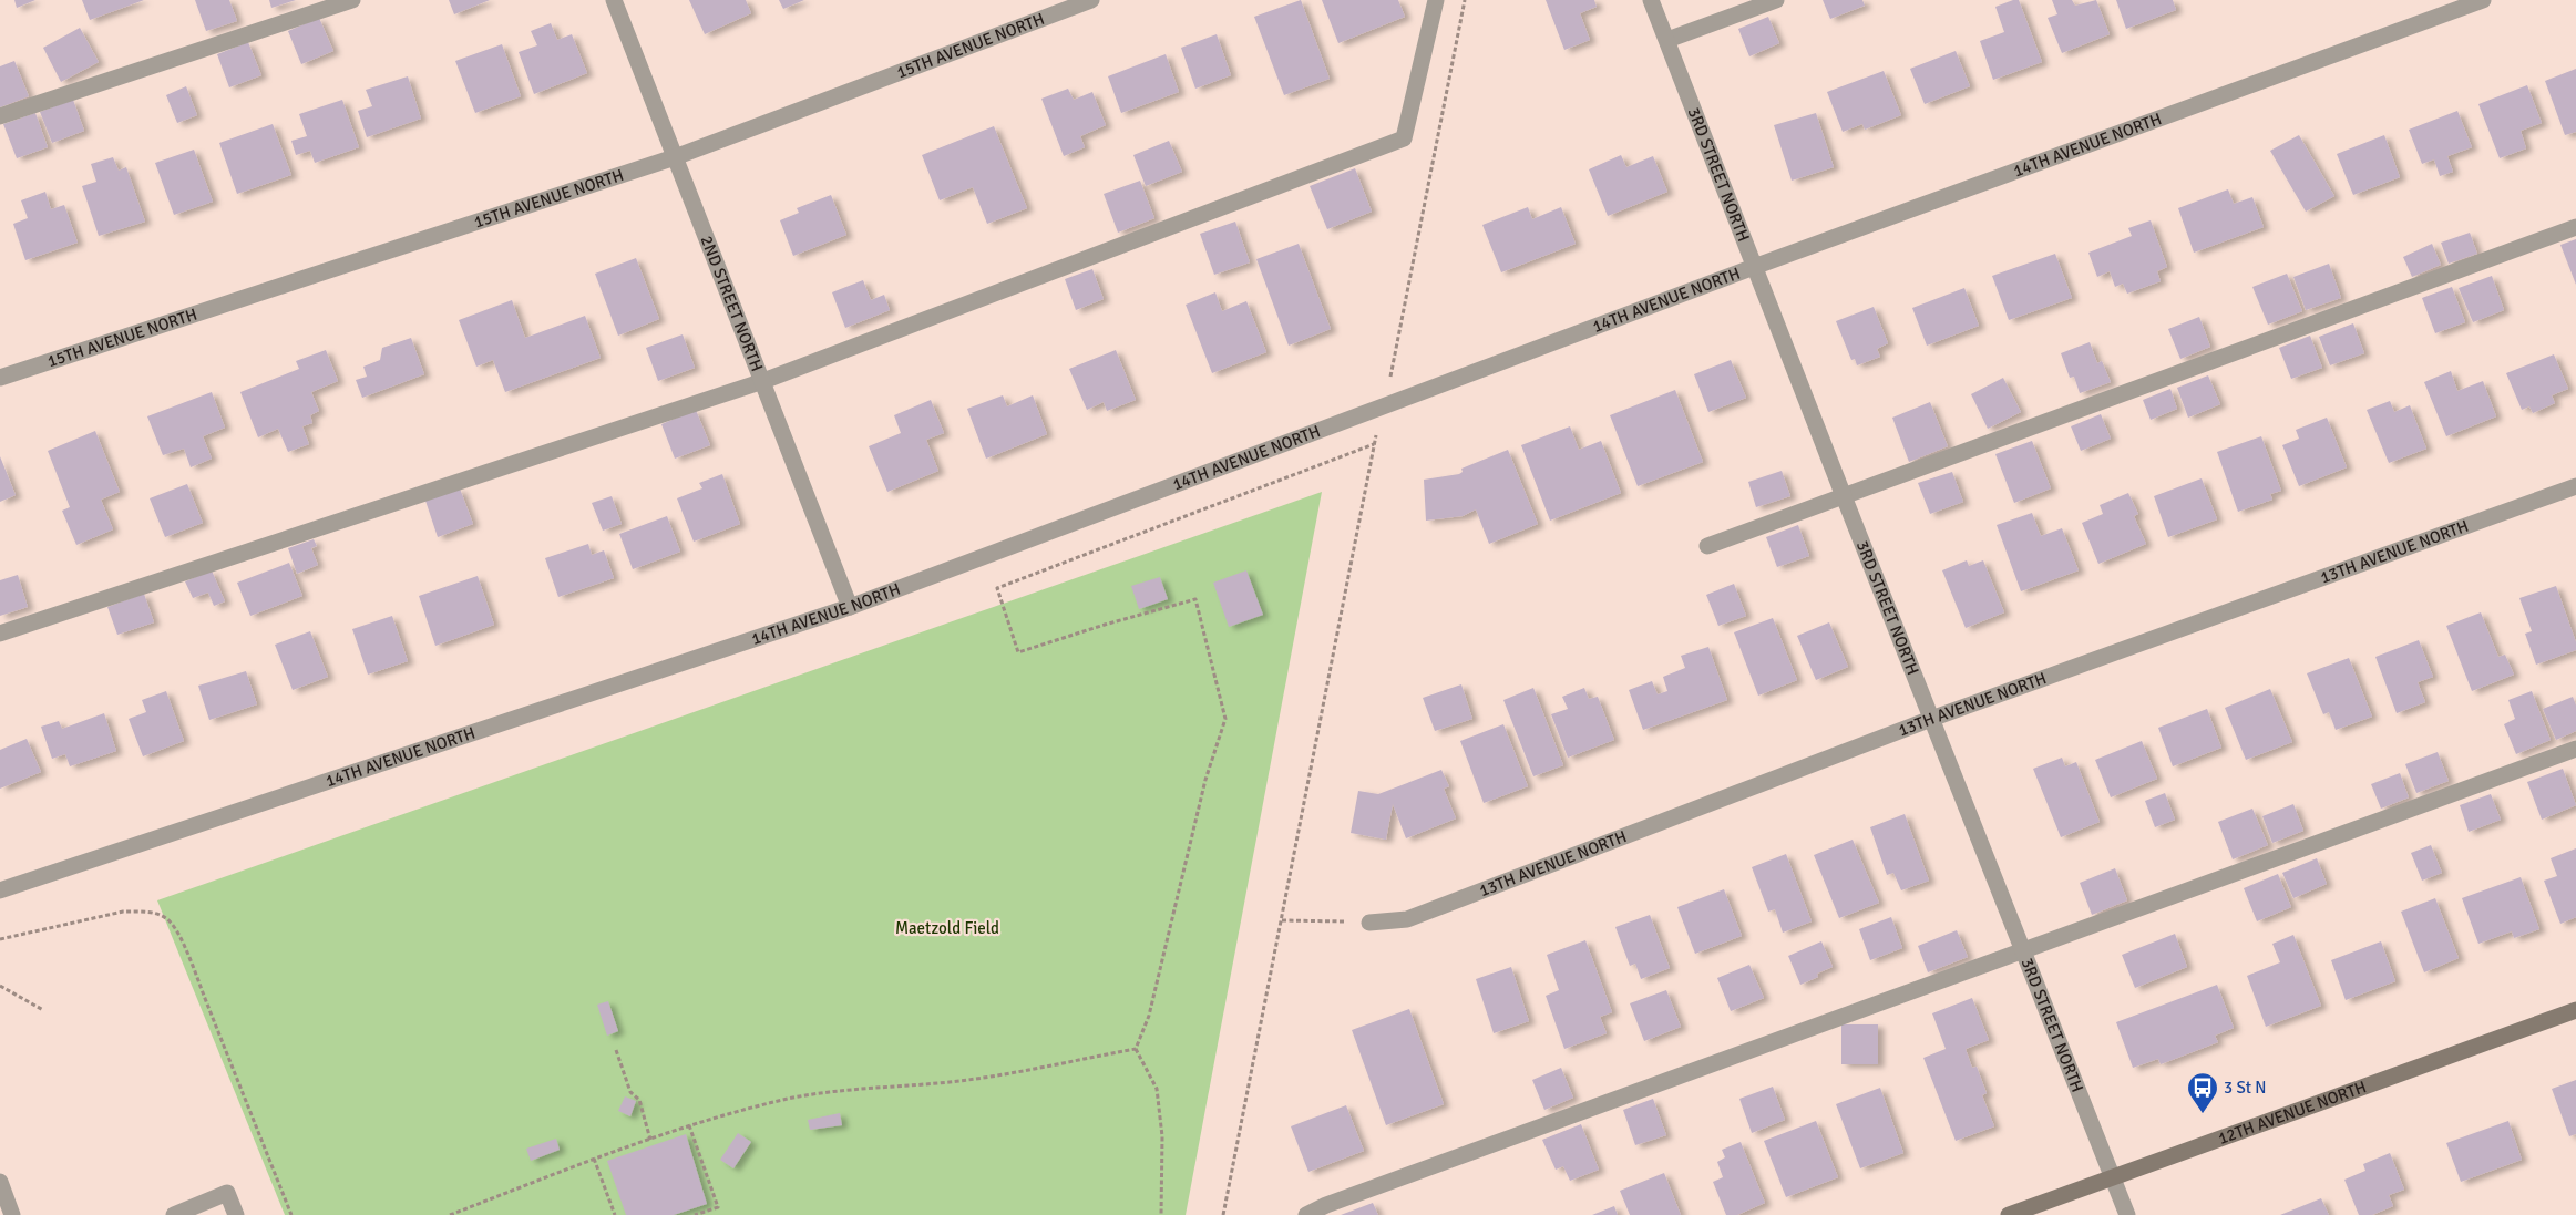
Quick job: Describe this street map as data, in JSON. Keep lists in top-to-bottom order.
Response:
{
  "streets": {
    "street": [
      "15TH AVENUE NORTH",
      "14TH AVENUE NORTH",
      "3RD STREET NORTH",
      "2ND STREET NORTH",
      "13TH AVENUE NORTH",
      "12TH AVENUE NORTH"
    ]
  },
  "crossings": [
    ["15TH AVENUE NORTH", "2ND STREET NORTH"],
    ["14TH AVENUE NORTH", "3RD STREET NORTH"],
    ["14TH AVENUE NORTH", "2ND STREET NORTH"],
    ["3RD STREET NORTH", "13TH AVENUE NORTH"],
    ["3RD STREET NORTH", "12TH AVENUE NORTH"]
  ],
  "parks": ["Maetzold Field"],
  "places": {
    "bus stop": ["3 St N"]
  }
}
